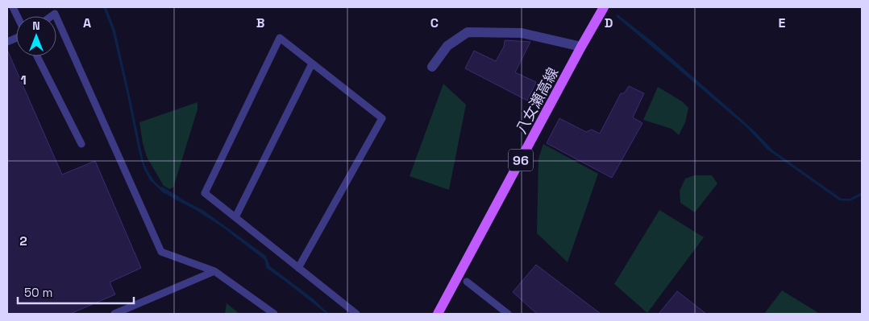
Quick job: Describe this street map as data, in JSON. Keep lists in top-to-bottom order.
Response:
{
  "streets": {
    "main road": ["八女瀬高線", "96"]
  },
  "scale_bar": "50 m",
  "north": "top",
  "grid": {
    "columns": [
      "A",
      "B",
      "C",
      "D",
      "E"
    ],
    "rows": ["1", "2"]
  }
}
